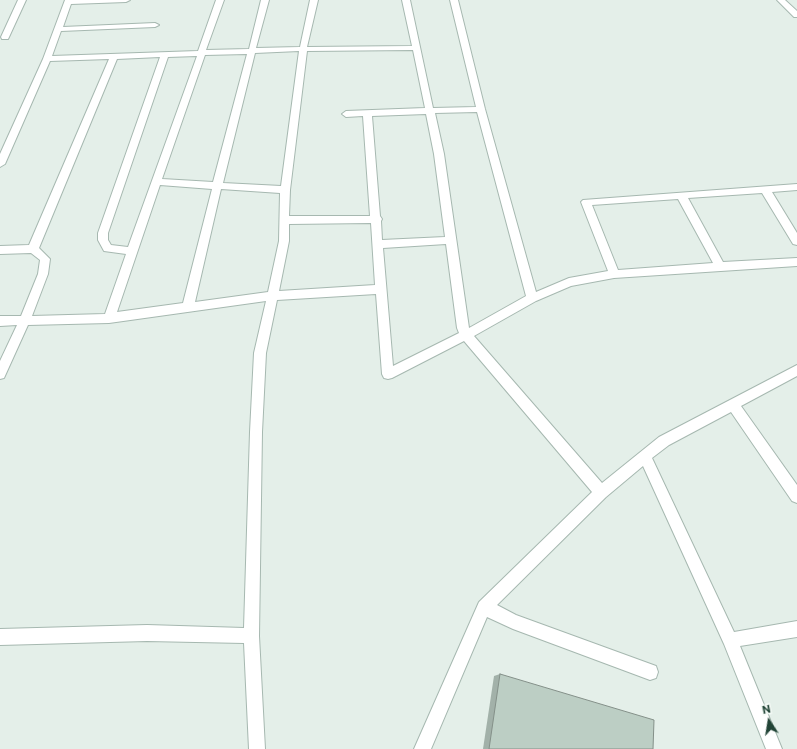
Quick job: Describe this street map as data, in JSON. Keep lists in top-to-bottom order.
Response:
{
  "north": "top"
}
